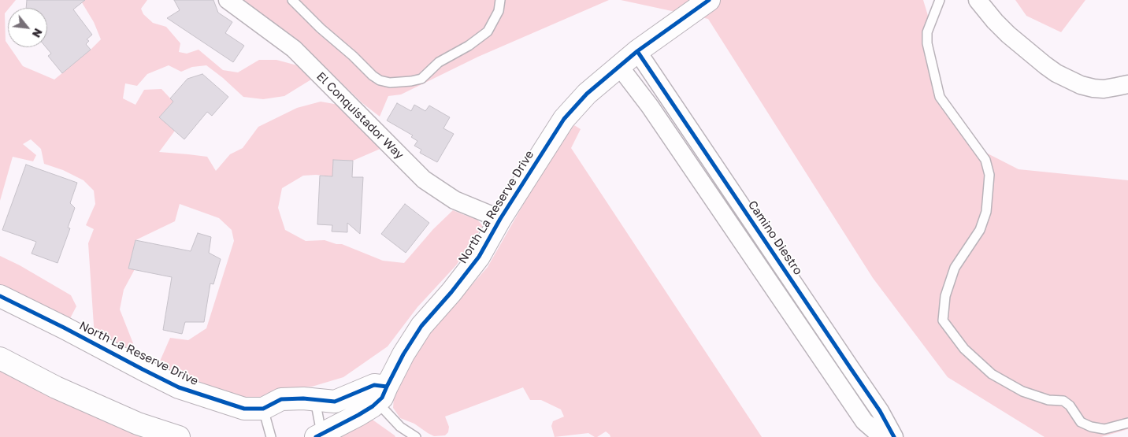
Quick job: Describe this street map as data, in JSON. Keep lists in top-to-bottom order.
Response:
{
  "streets": {
    "street": ["El Conquistador Way", "North La Reserve Drive", "Camino Diestro"]
  },
  "crossings": [
    ["El Conquistador Way", "North La Reserve Drive"],
    ["North La Reserve Drive", "Camino Diestro"]
  ],
  "north": "bottom right"
}
